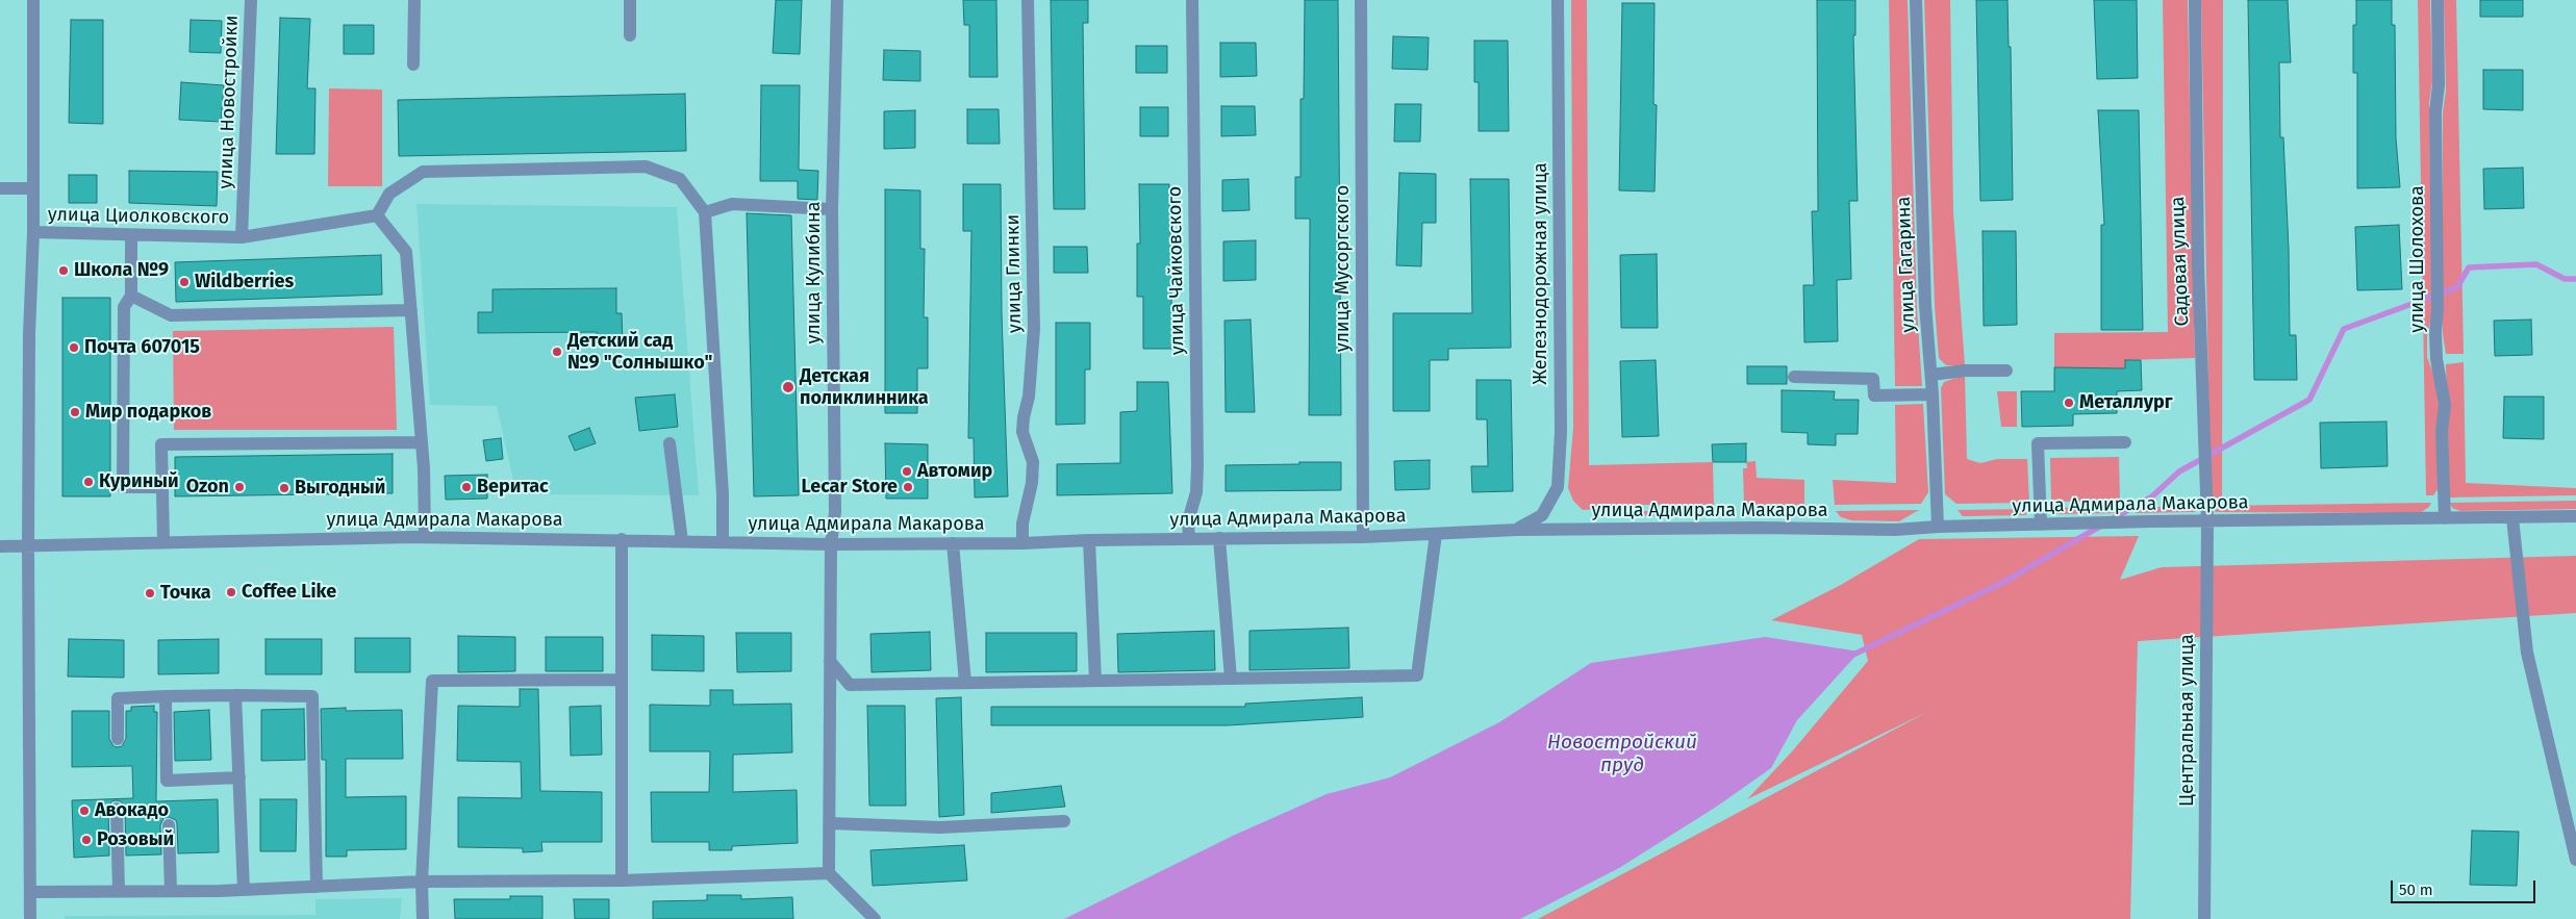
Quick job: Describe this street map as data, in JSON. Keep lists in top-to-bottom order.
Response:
{
  "streets": {
    "street": [
      "улица Новостройки",
      "улица Циолковского",
      "улица Шолохова",
      "Садовая улица",
      "улица Гагарина",
      "улица Мусоргского",
      "улица Чайковского",
      "улица Кулибина",
      "улица Глинки",
      "Железнодорожная улица",
      "улица Адмирала Макарова",
      "Центральная улица"
    ]
  },
  "crossings": [
    ["улица Новостройки", "улица Циолковского"],
    ["улица Циолковского", "улица Адмирала Макарова"],
    ["улица Шолохова", "улица Адмирала Макарова"],
    ["Садовая улица", "улица Адмирала Макарова"],
    ["Садовая улица", "Центральная улица"],
    ["улица Гагарина", "улица Адмирала Макарова"],
    ["улица Мусоргского", "улица Адмирала Макарова"],
    ["улица Чайковского", "улица Адмирала Макарова"],
    ["улица Кулибина", "улица Адмирала Макарова"],
    ["улица Глинки", "улица Адмирала Макарова"],
    ["Железнодорожная улица", "улица Адмирала Макарова"],
    ["улица Адмирала Макарова", "Центральная улица"]
  ],
  "water": ["Новостройский пруд"],
  "places": [
    "Школа №9",
    "Wildberries",
    "Почта 607015",
    "Детский сад №9 \"Солнышко\"",
    "Детская поликлинника",
    "Металлург",
    "Мир подарков",
    "Автомир",
    "Куриный",
    "Ozon",
    "Веритас",
    "Lecar Store",
    "Выгодный",
    "Coffee Like",
    "Точка",
    "Авокадо",
    "Розовый"
  ],
  "scale_bar": "50 m"
}
